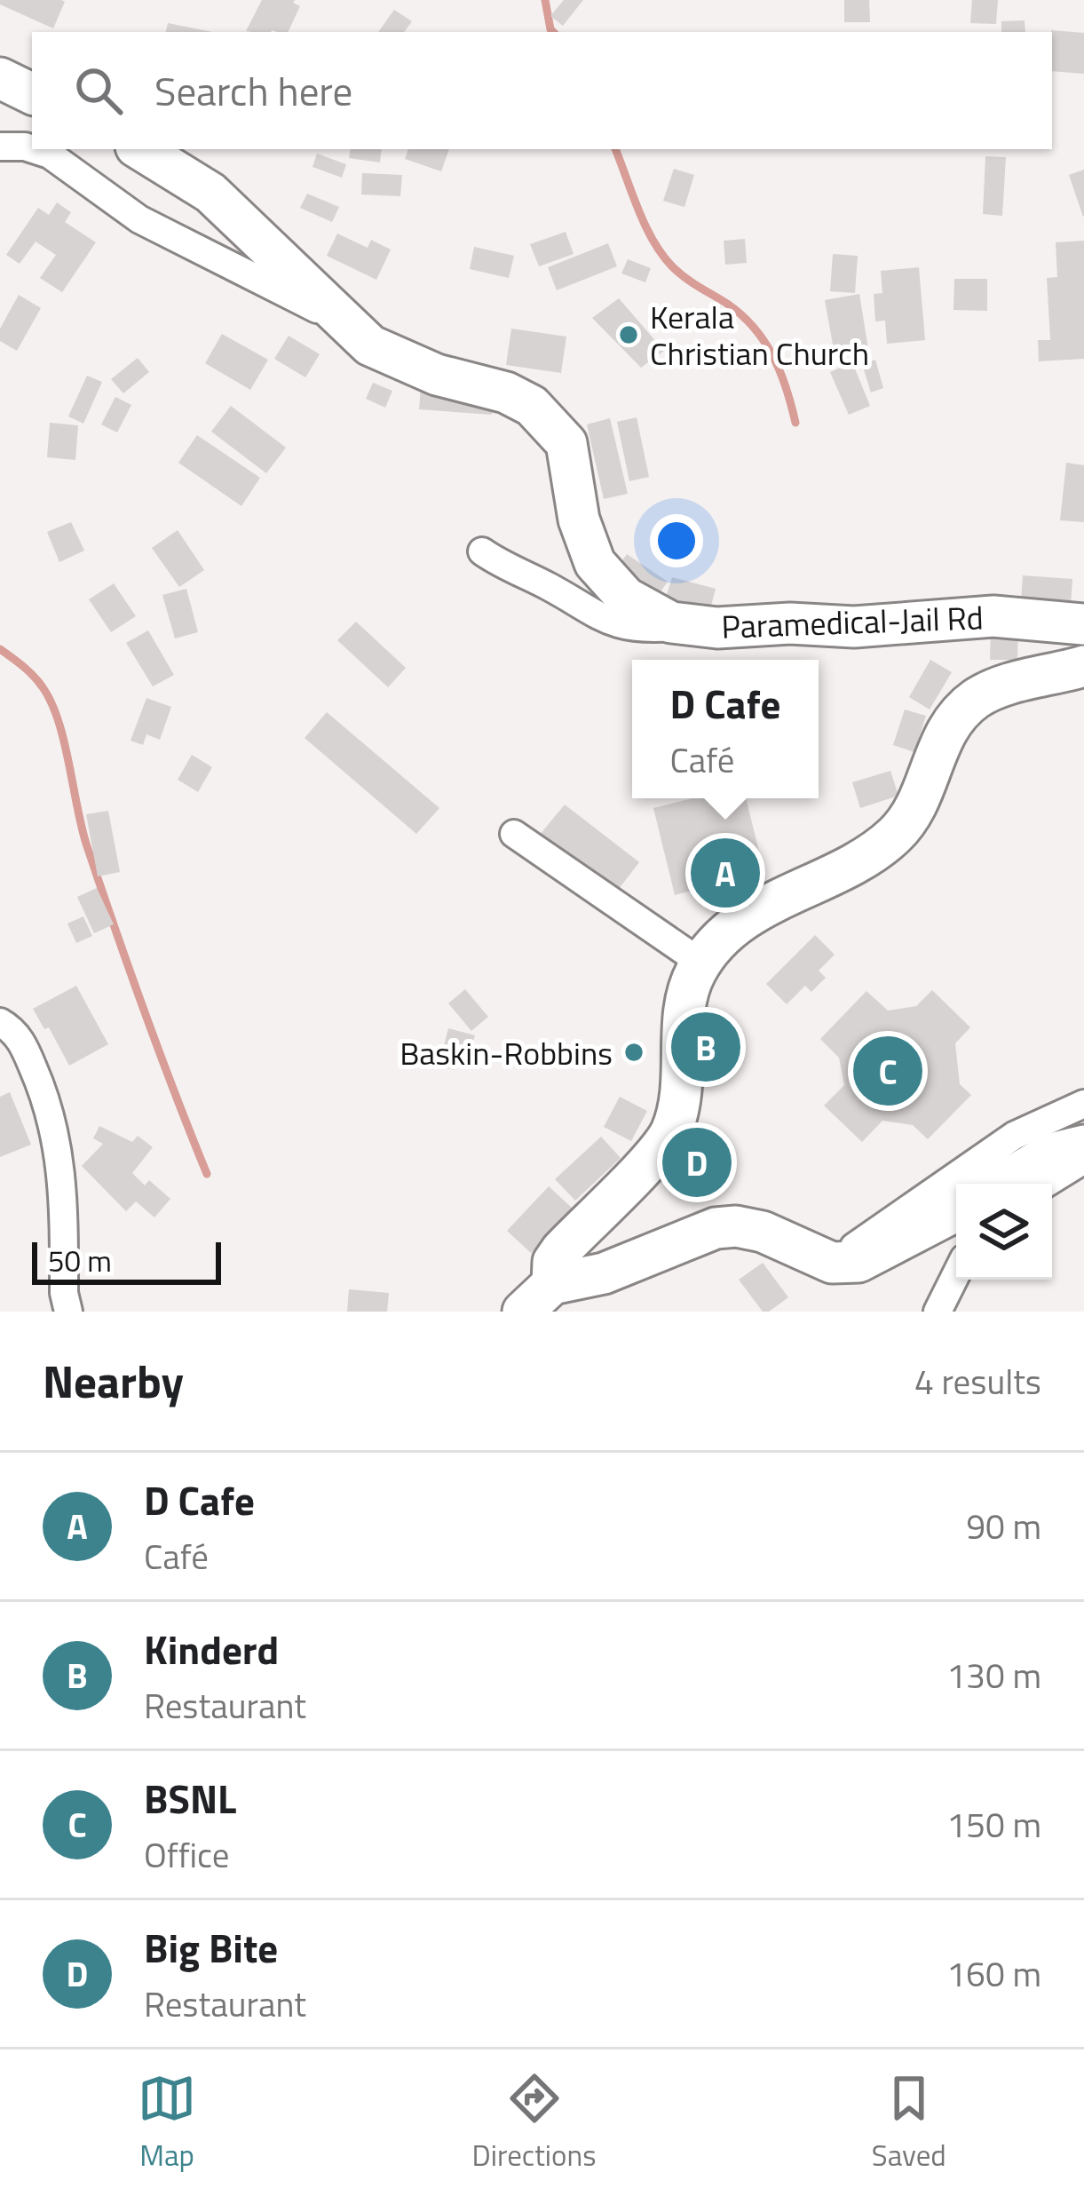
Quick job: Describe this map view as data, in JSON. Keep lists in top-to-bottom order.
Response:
{
  "streets": {
    "main road": ["Paramedical-Jail Rd"]
  },
  "places": ["Kerala Christian Church", "Baskin-Robbins"],
  "scale_bar": "50 m",
  "page": {
    "search": "Search here",
    "popup": ["D Cafe", "Café"],
    "pins": [
      "A",
      "B",
      "C",
      "D"
    ],
    "scale": "50 m",
    "heading": ["Nearby", "4 results"],
    "list": [
      {
        "mark": "A",
        "name": "D Cafe",
        "note": "Café",
        "value": "90 m"
      },
      {
        "mark": "B",
        "name": "Kinderd",
        "note": "Restaurant",
        "value": "130 m"
      },
      {
        "mark": "C",
        "name": "BSNL",
        "note": "Office",
        "value": "150 m"
      },
      {
        "mark": "D",
        "name": "Big Bite",
        "note": "Restaurant",
        "value": "160 m"
      }
    ],
    "nav": ["Map", "Directions", "Saved"]
  }
}
